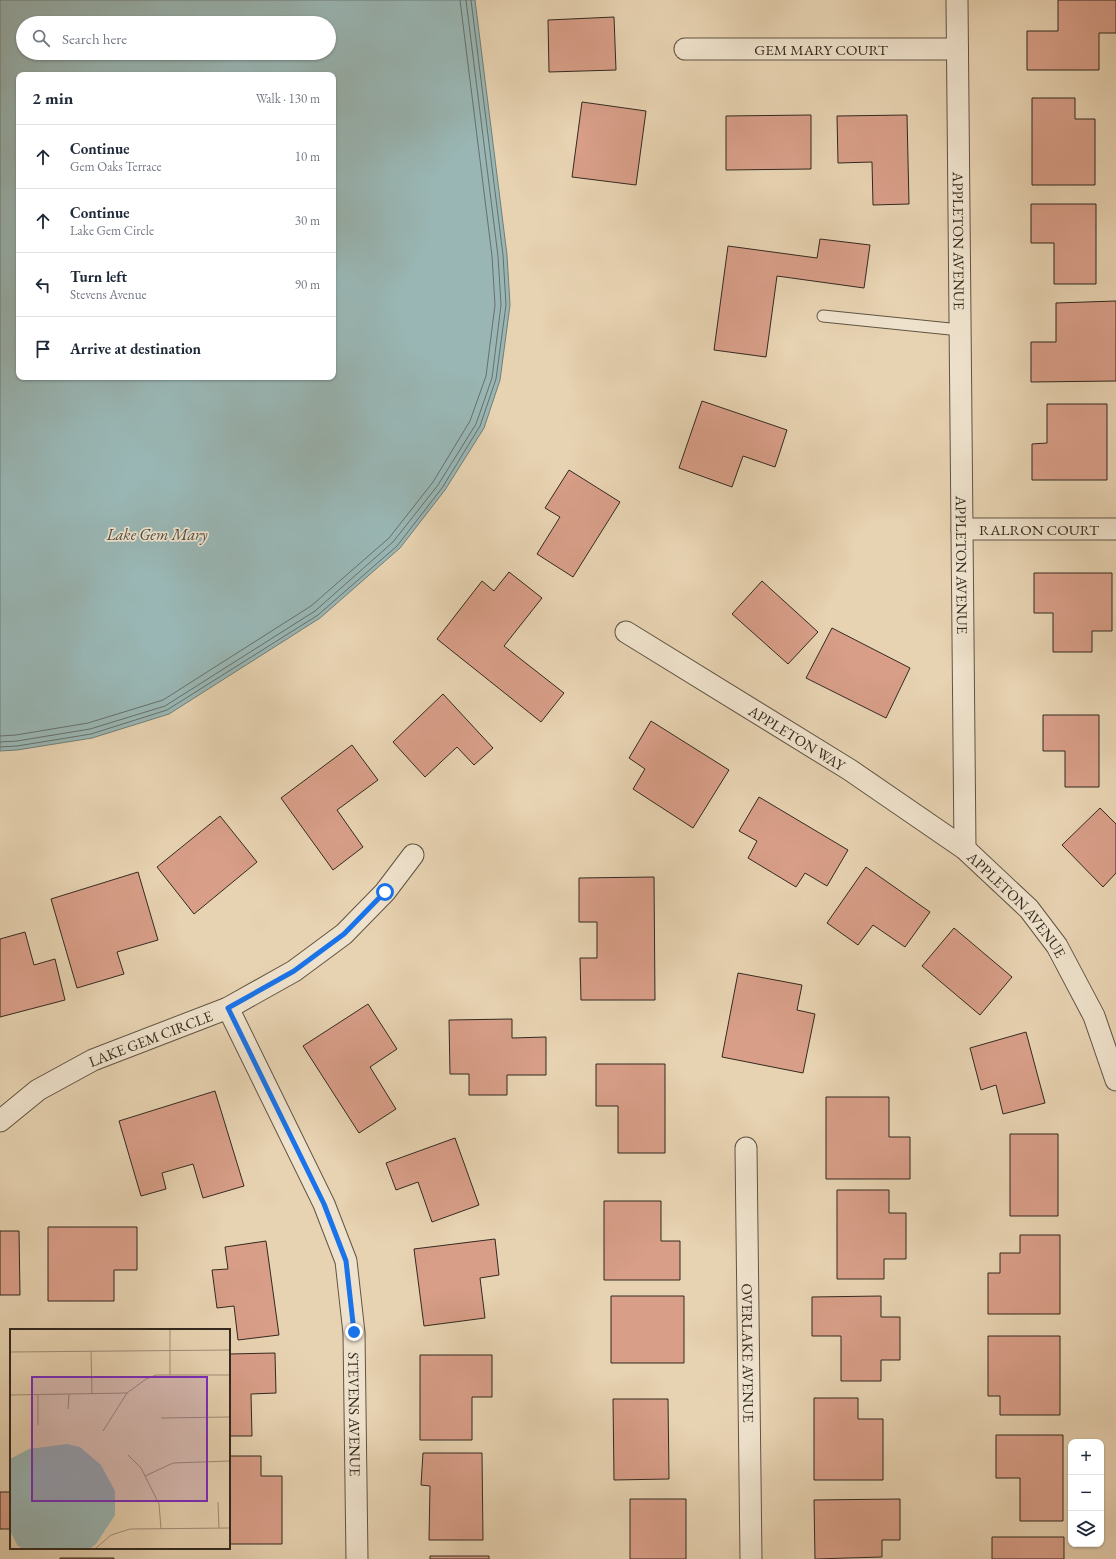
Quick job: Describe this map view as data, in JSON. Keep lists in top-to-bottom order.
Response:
{
  "streets": {
    "street": [
      "GEM MARY COURT",
      "APPLETON AVENUE",
      "RALRON COURT",
      "APPLETON WAY",
      "LAKE GEM CIRCLE",
      "OVERLAKE AVENUE",
      "STEVENS AVENUE"
    ]
  },
  "crossings": [
    ["GEM MARY COURT", "APPLETON AVENUE"],
    ["APPLETON AVENUE", "RALRON COURT"],
    ["APPLETON AVENUE", "APPLETON WAY"],
    ["LAKE GEM CIRCLE", "STEVENS AVENUE"]
  ],
  "water": ["Lake Gem Mary"],
  "page": {
    "search": "Search here",
    "heading": ["2 min", "Walk · 130 m"],
    "list": [
      ["Continue", "Gem Oaks Terrace", "10 m"],
      ["Continue", "Lake Gem Circle", "30 m"],
      ["Turn left", "Stevens Avenue", "90 m"],
      "Arrive at destination"
    ],
    "map_buttons": ["+", "−"]
  }
}
